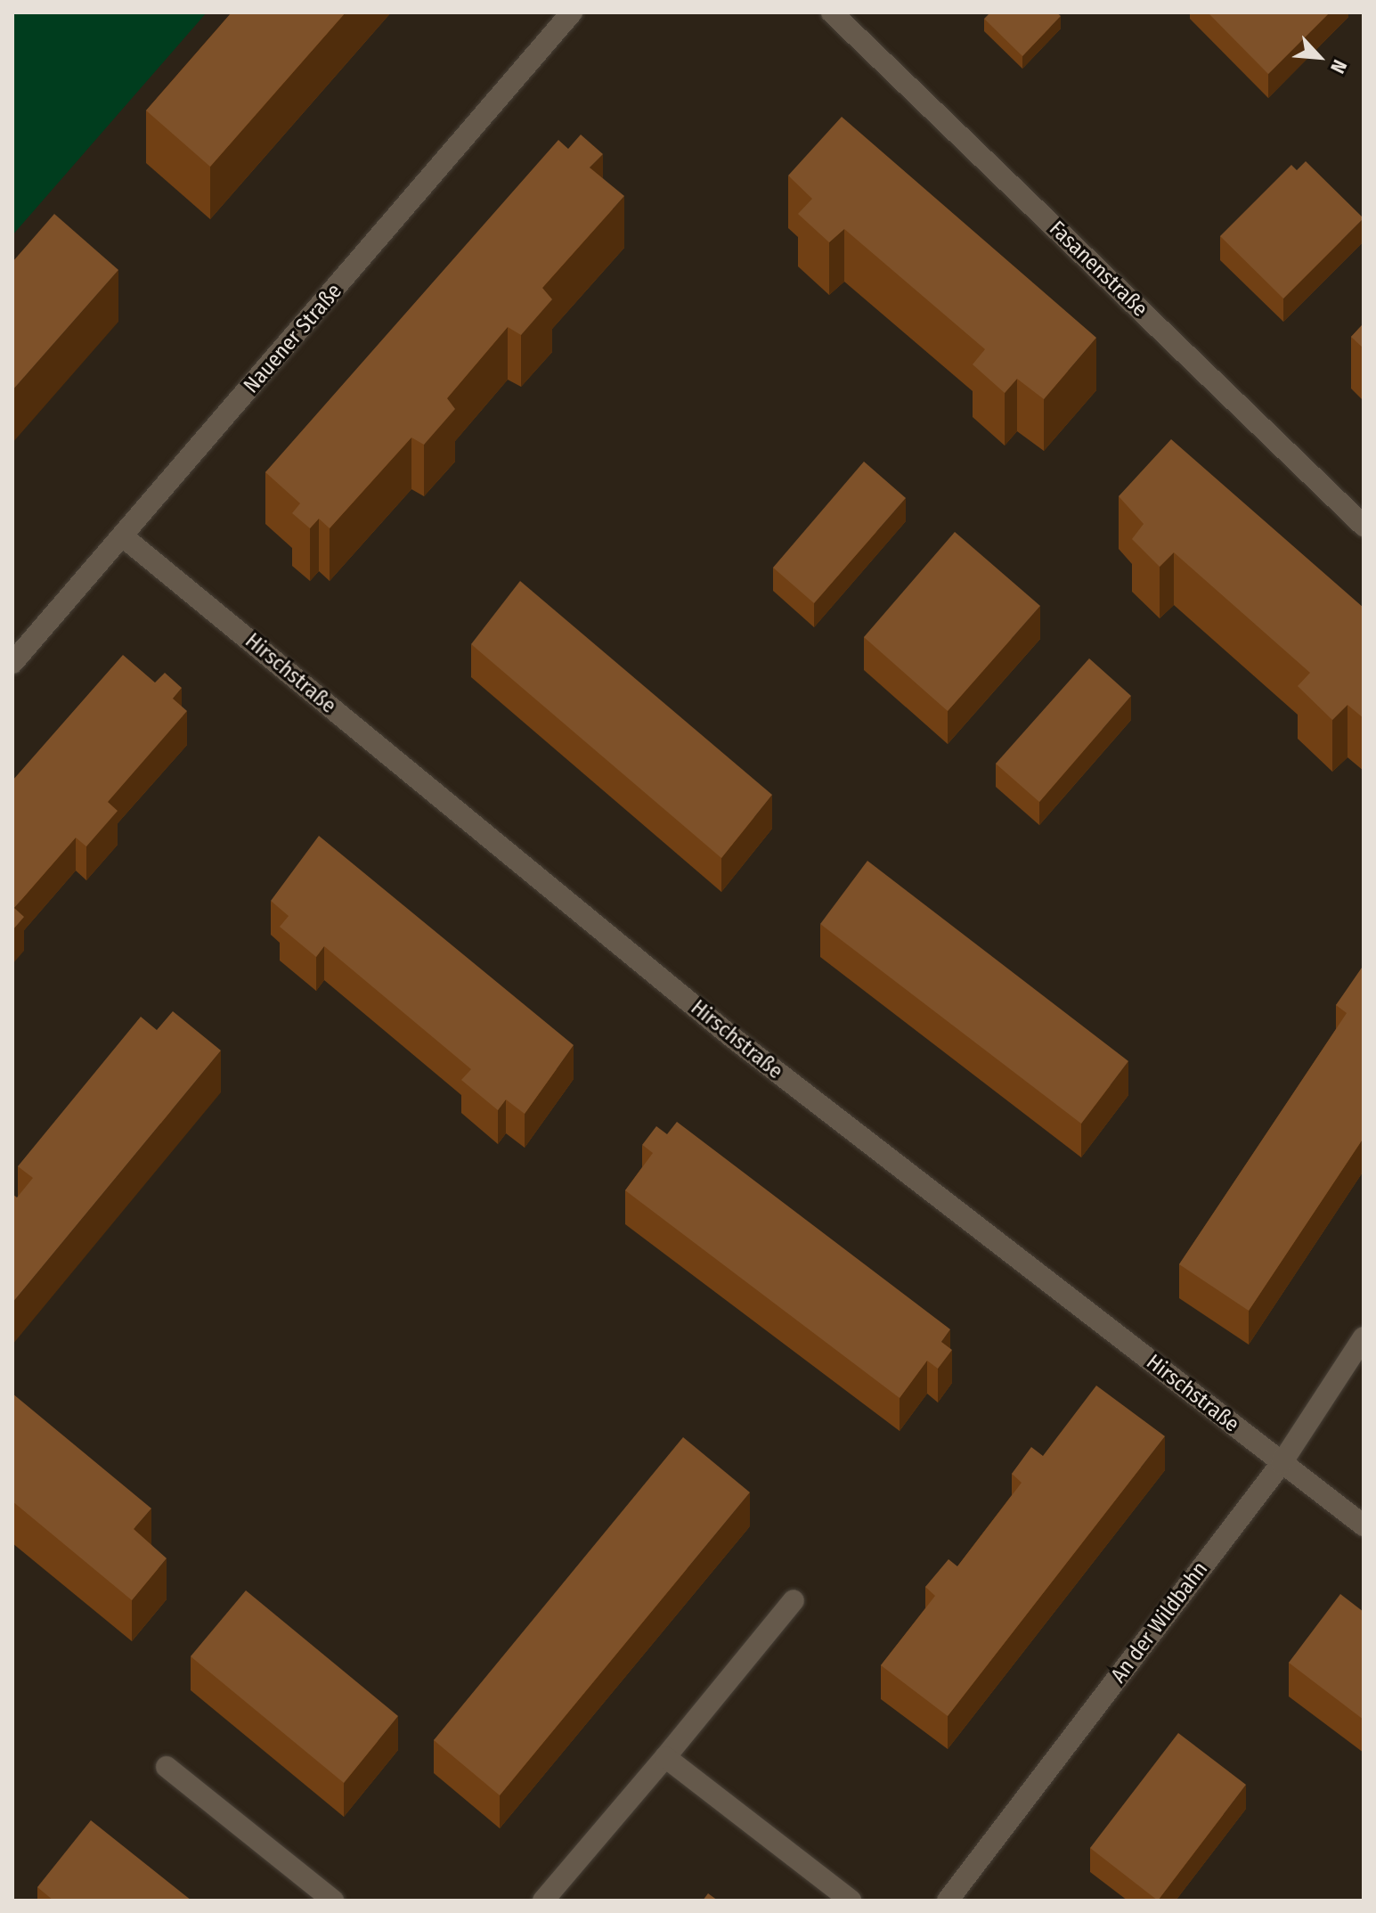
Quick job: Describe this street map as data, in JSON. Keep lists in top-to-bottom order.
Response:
{
  "streets": {
    "street": [
      "Fasanenstraße",
      "Nauener Straße",
      "Hirschstraße",
      "An der Wildbahn"
    ]
  },
  "crossings": [
    ["Nauener Straße", "Hirschstraße"],
    ["Hirschstraße", "An der Wildbahn"]
  ],
  "north": "bottom right"
}
